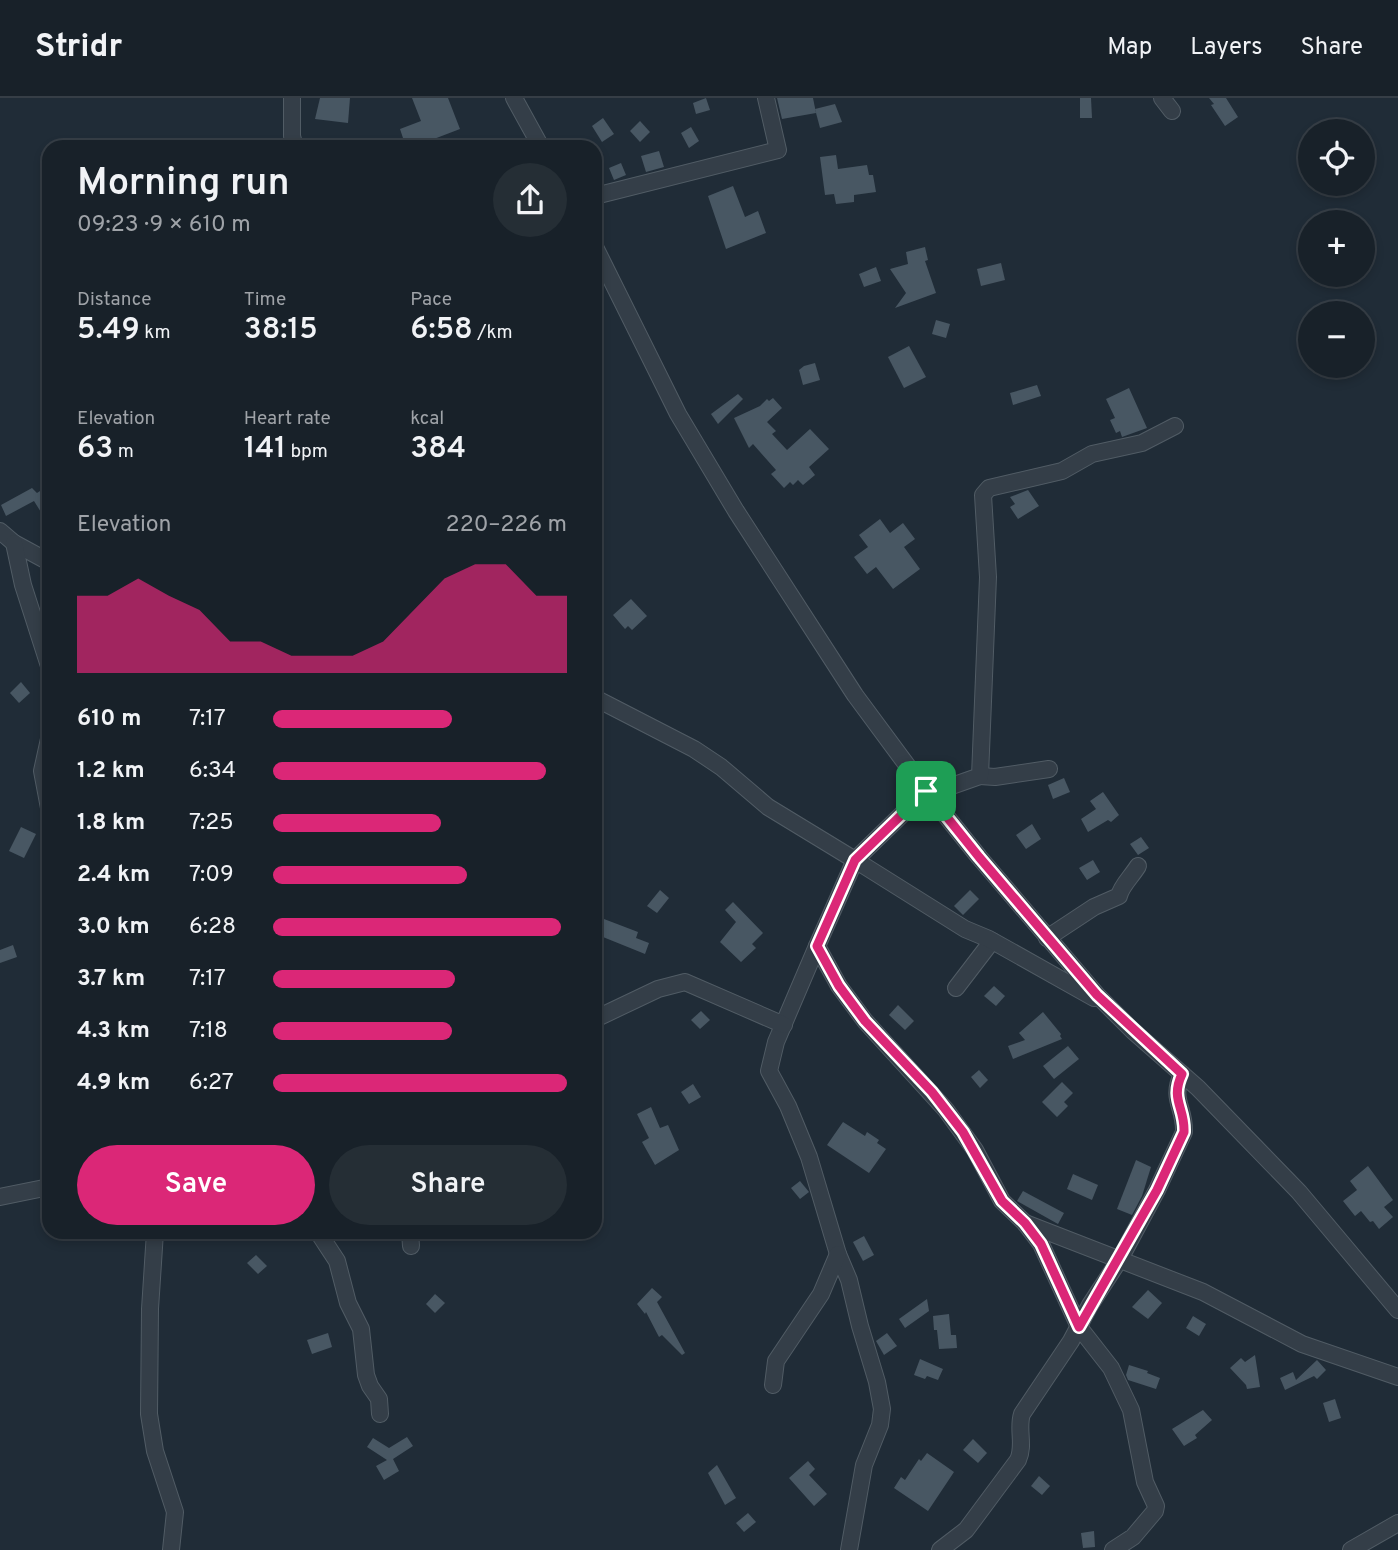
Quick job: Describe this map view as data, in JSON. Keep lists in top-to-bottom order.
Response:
{
  "page": {
    "header": "Stridr",
    "nav": ["Map", "Layers", "Share"],
    "map_buttons": ["+", "−"],
    "heading": ["Morning run", "09:23 · 9 × 610 m"],
    "stats": [
      ["Distance", "5.49 km"],
      ["Time", "38:15"],
      ["Pace", "6:58 /km"],
      ["Elevation", "63 m"],
      ["Heart rate", "141 bpm"],
      ["kcal", "384"]
    ],
    "chart": ["Elevation", "220–226 m"],
    "list": [
      {
        "name": "610 m",
        "note": "7:17"
      },
      {
        "name": "1.2 km",
        "note": "6:34"
      },
      {
        "name": "1.8 km",
        "note": "7:25"
      },
      {
        "name": "2.4 km",
        "note": "7:09"
      },
      {
        "name": "3.0 km",
        "note": "6:28"
      },
      {
        "name": "3.7 km",
        "note": "7:17"
      },
      {
        "name": "4.3 km",
        "note": "7:18"
      },
      {
        "name": "4.9 km",
        "note": "6:27"
      }
    ],
    "buttons": ["Save", "Share"]
  }
}
